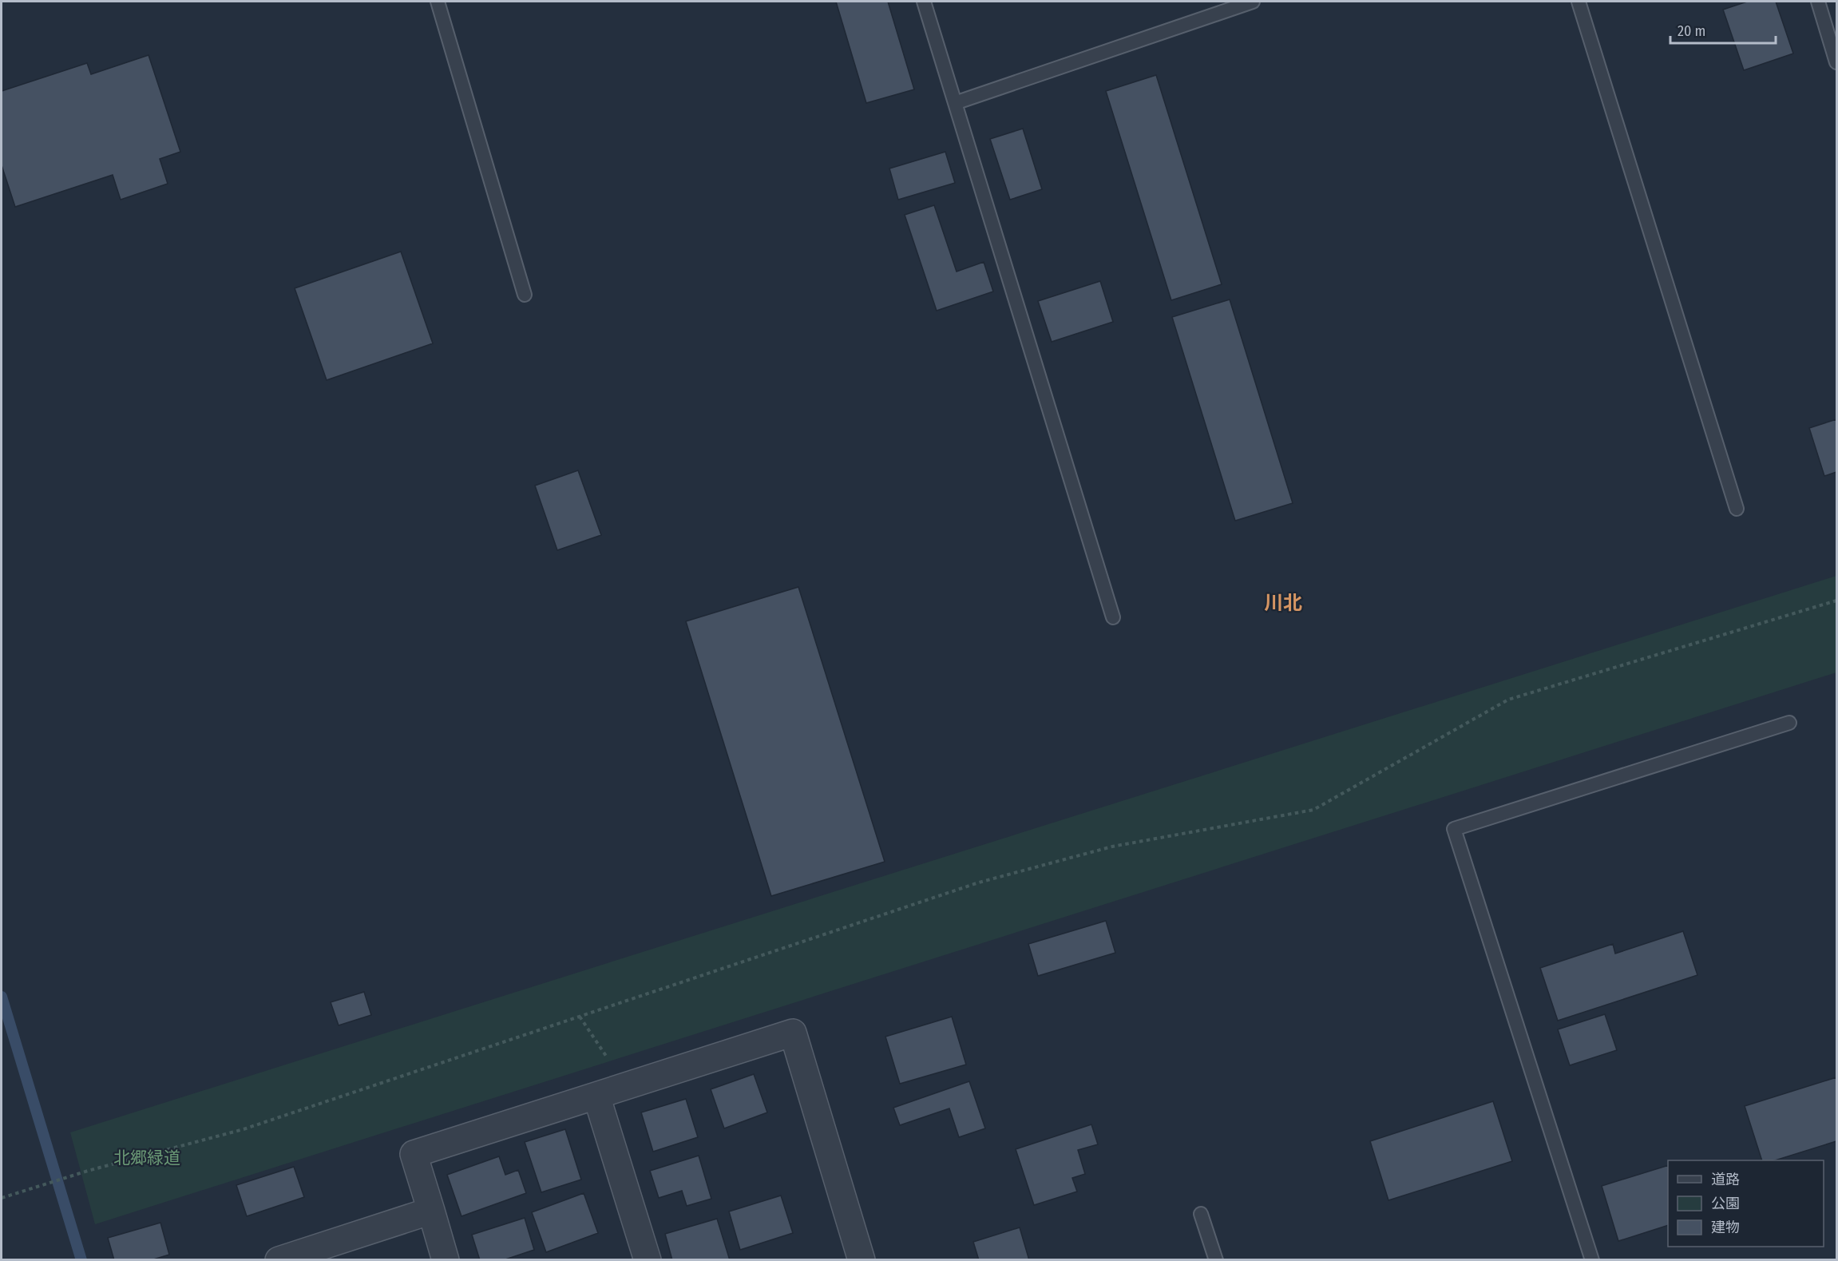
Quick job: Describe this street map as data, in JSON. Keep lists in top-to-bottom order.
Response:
{
  "districts": ["川北"],
  "parks": ["北郷緑道"],
  "legend": ["道路", "公園", "建物"],
  "scale_bar": "20 m"
}
